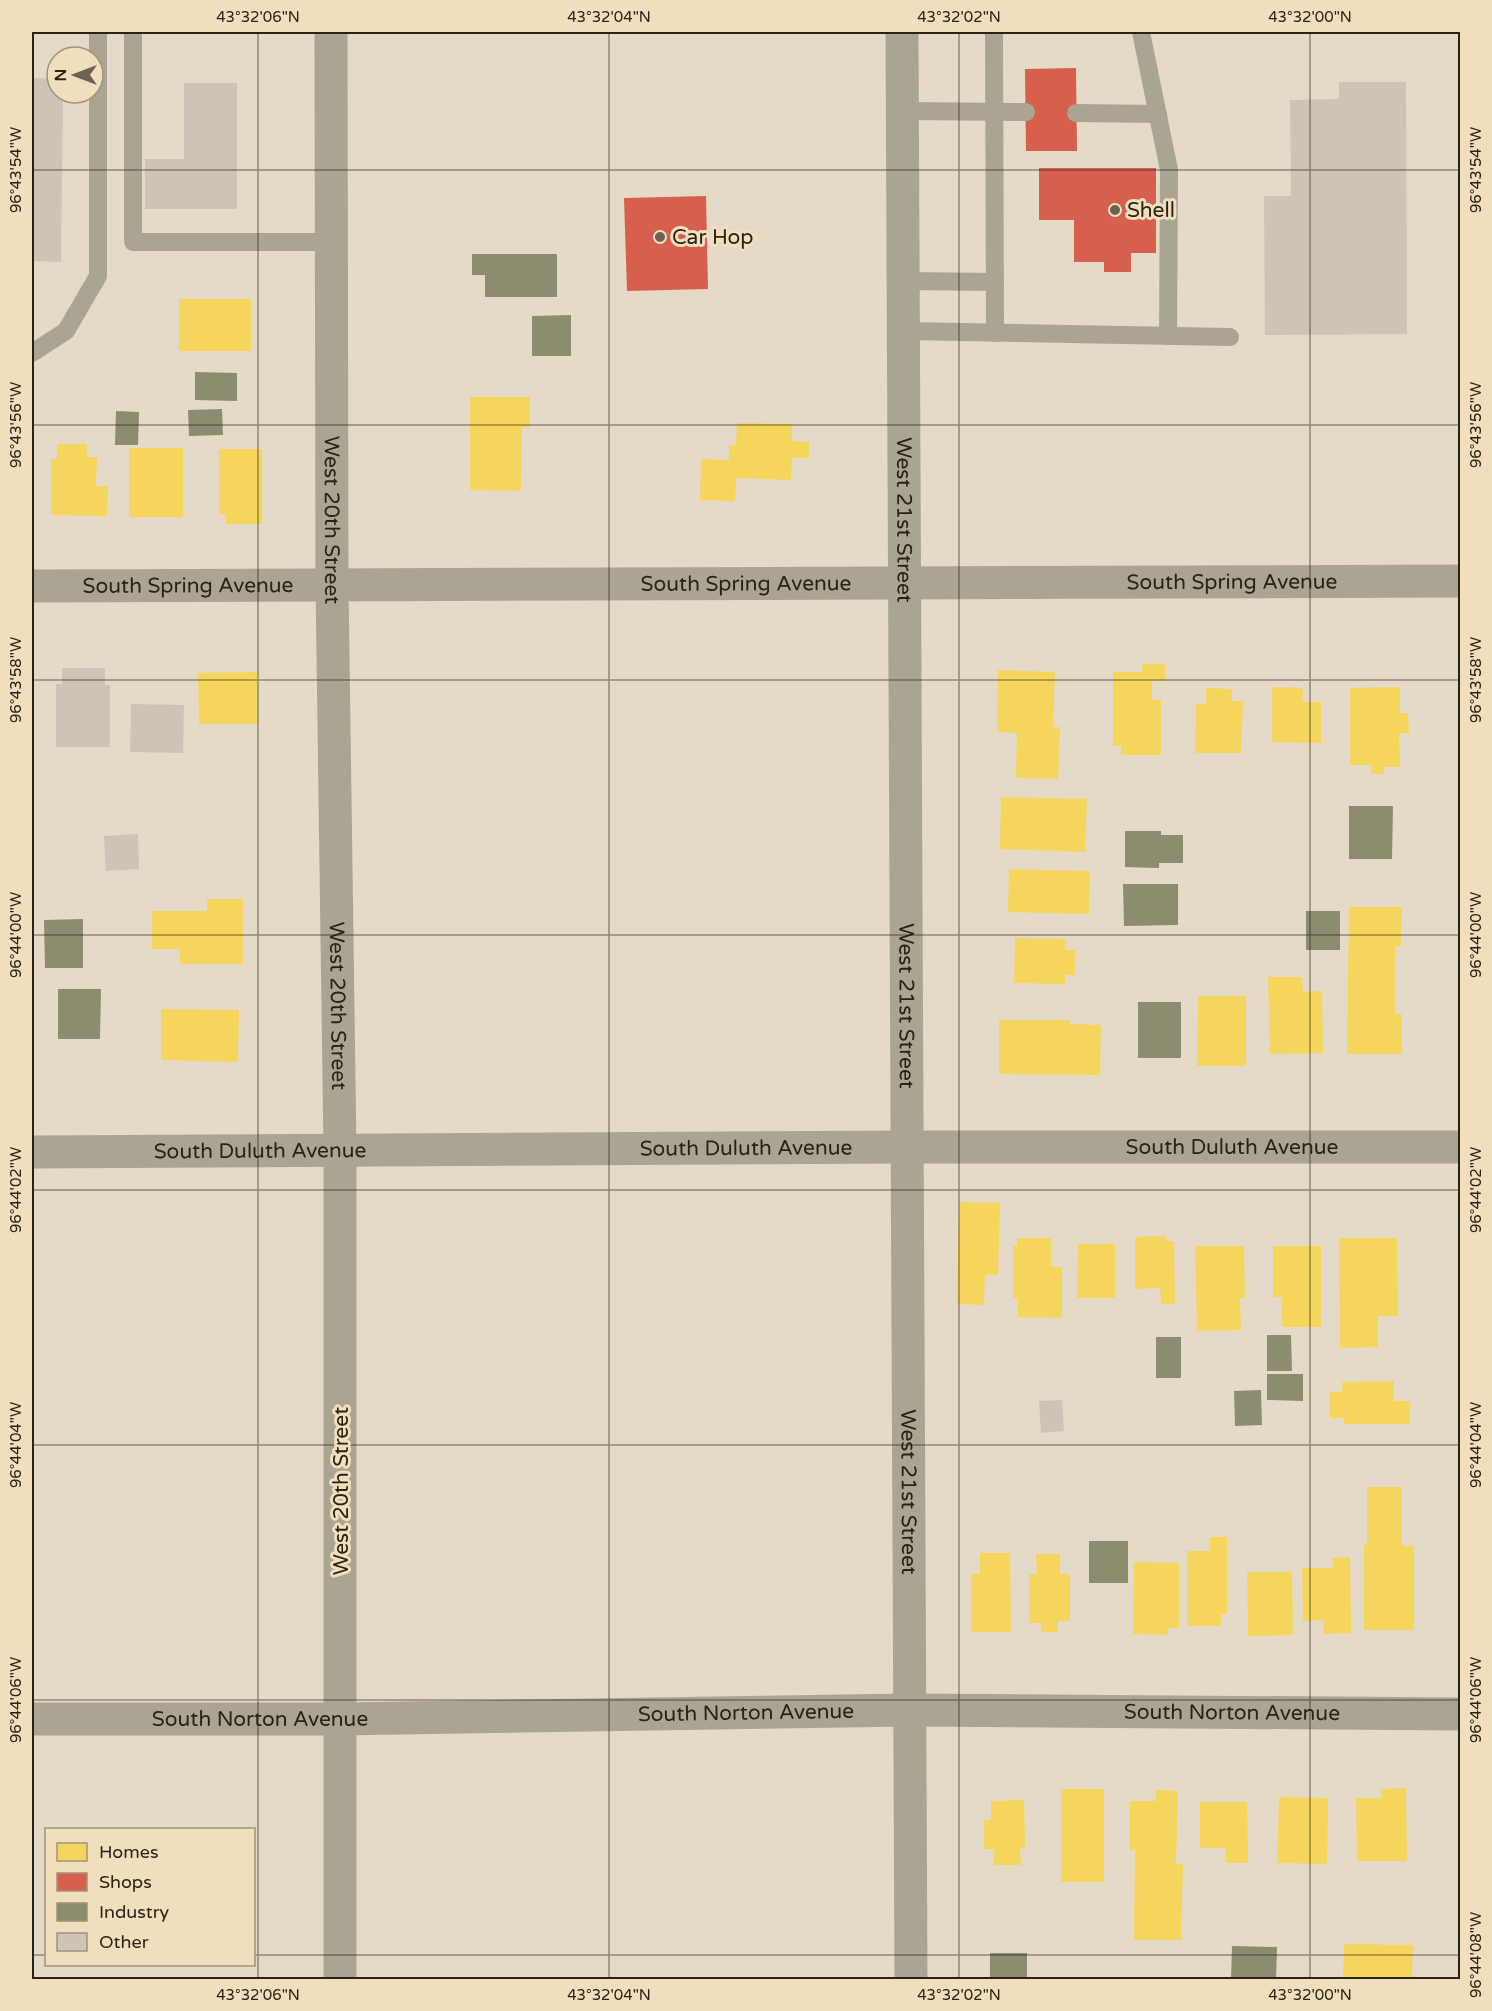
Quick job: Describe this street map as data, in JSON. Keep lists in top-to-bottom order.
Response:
{
  "streets": {
    "street": [
      "West 20th Street",
      "West 21st Street",
      "South Spring Avenue",
      "South Duluth Avenue",
      "South Norton Avenue"
    ]
  },
  "crossings": [
    ["West 20th Street", "South Spring Avenue"],
    ["West 20th Street", "South Duluth Avenue"],
    ["West 20th Street", "South Norton Avenue"],
    ["West 21st Street", "South Spring Avenue"],
    ["West 21st Street", "South Duluth Avenue"],
    ["West 21st Street", "South Norton Avenue"]
  ],
  "places": ["Shell", "Car Hop"],
  "legend": [
    "Homes",
    "Shops",
    "Industry",
    "Other"
  ],
  "north": "left",
  "coordinates": [
    "43°32'06\"N",
    "43°32'04\"N",
    "43°32'02\"N",
    "43°32'00\"N",
    "96°43'54\"W",
    "96°43'56\"W",
    "96°43'58\"W",
    "96°44'00\"W",
    "96°44'02\"W",
    "96°44'04\"W",
    "96°44'06\"W",
    "96°44'08\"W"
  ]
}
